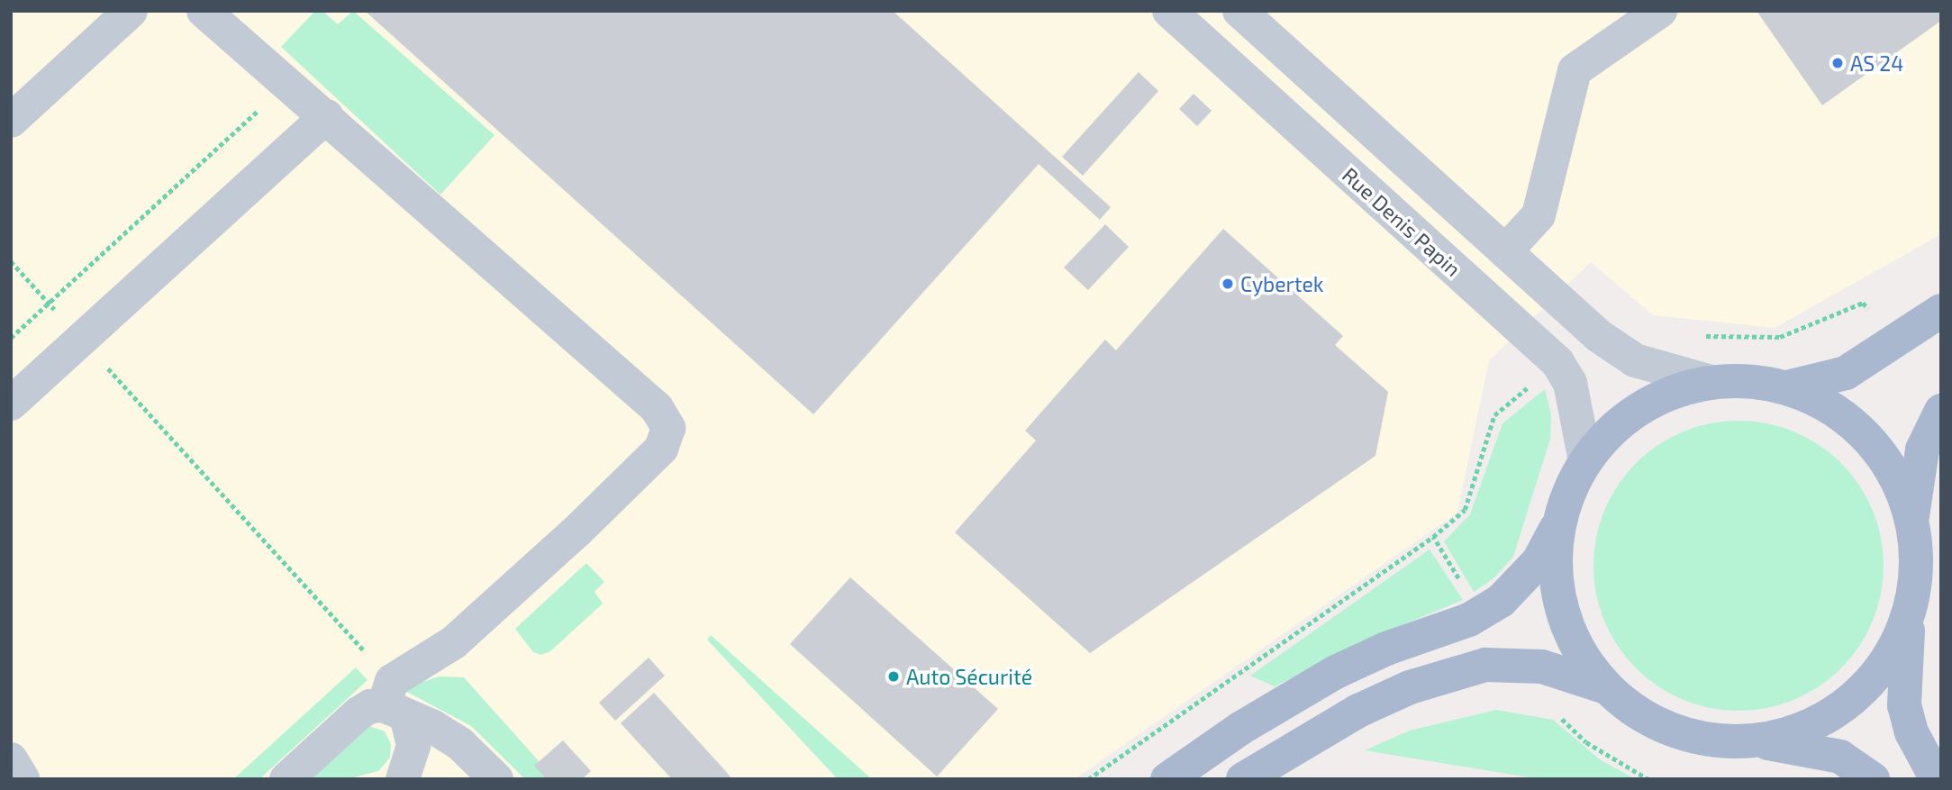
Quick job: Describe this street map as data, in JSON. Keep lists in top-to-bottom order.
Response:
{
  "streets": {
    "street": ["Rue Denis Papin"]
  },
  "places": ["AS 24", "Cybertek", "Auto Sécurité"]
}
